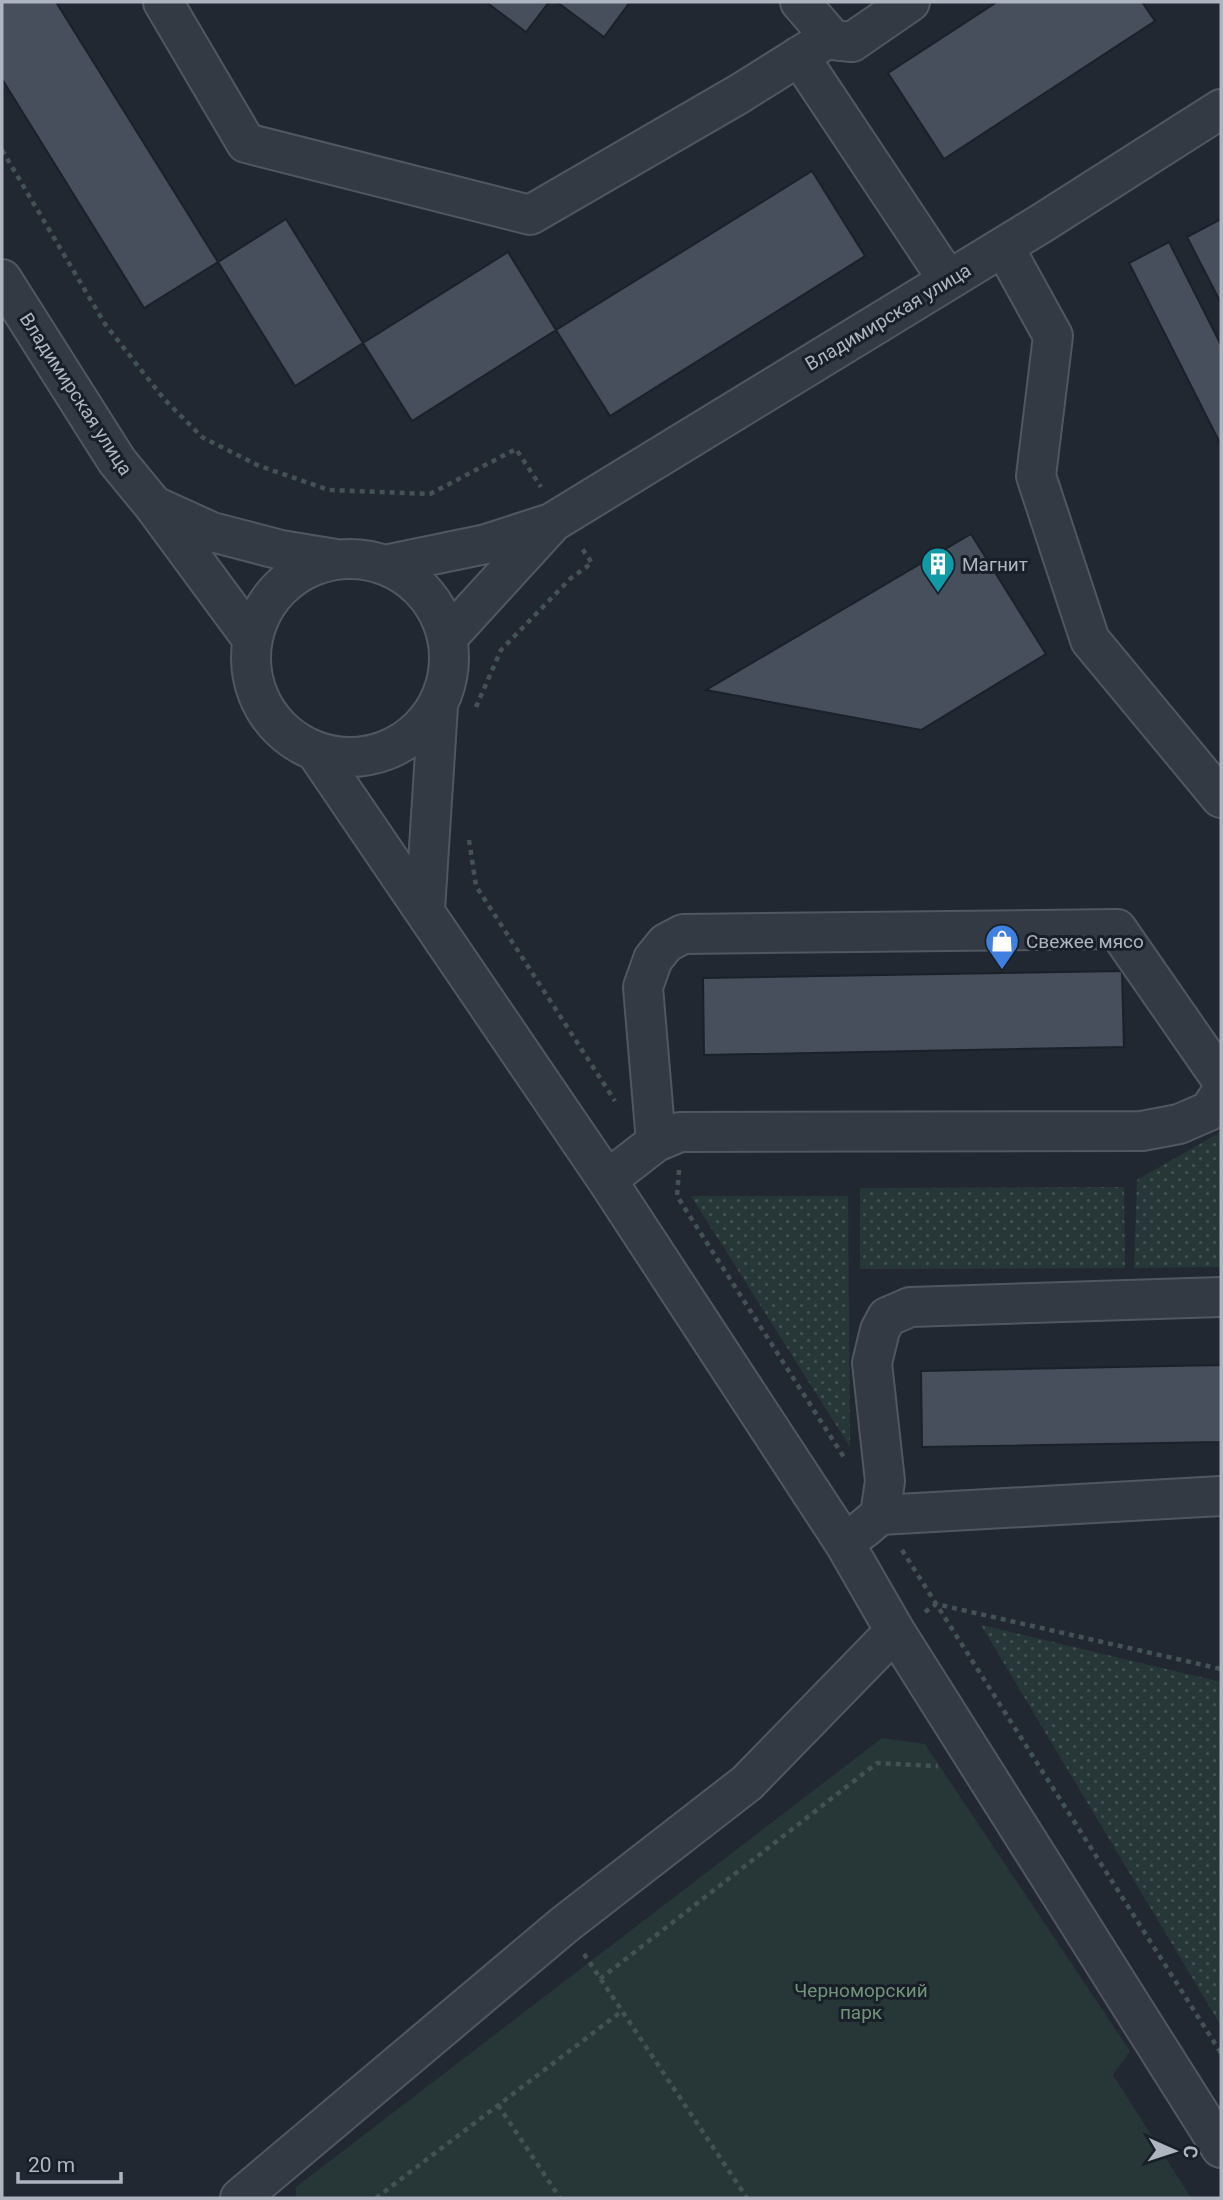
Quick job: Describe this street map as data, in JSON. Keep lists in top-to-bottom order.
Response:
{
  "streets": {
    "street": ["Владимирская улица"]
  },
  "parks": ["Черноморский парк"],
  "places": {
    "building": ["Магнит"],
    "shop": ["Свежее мясо"]
  },
  "scale_bar": "20 m",
  "north": "right"
}
